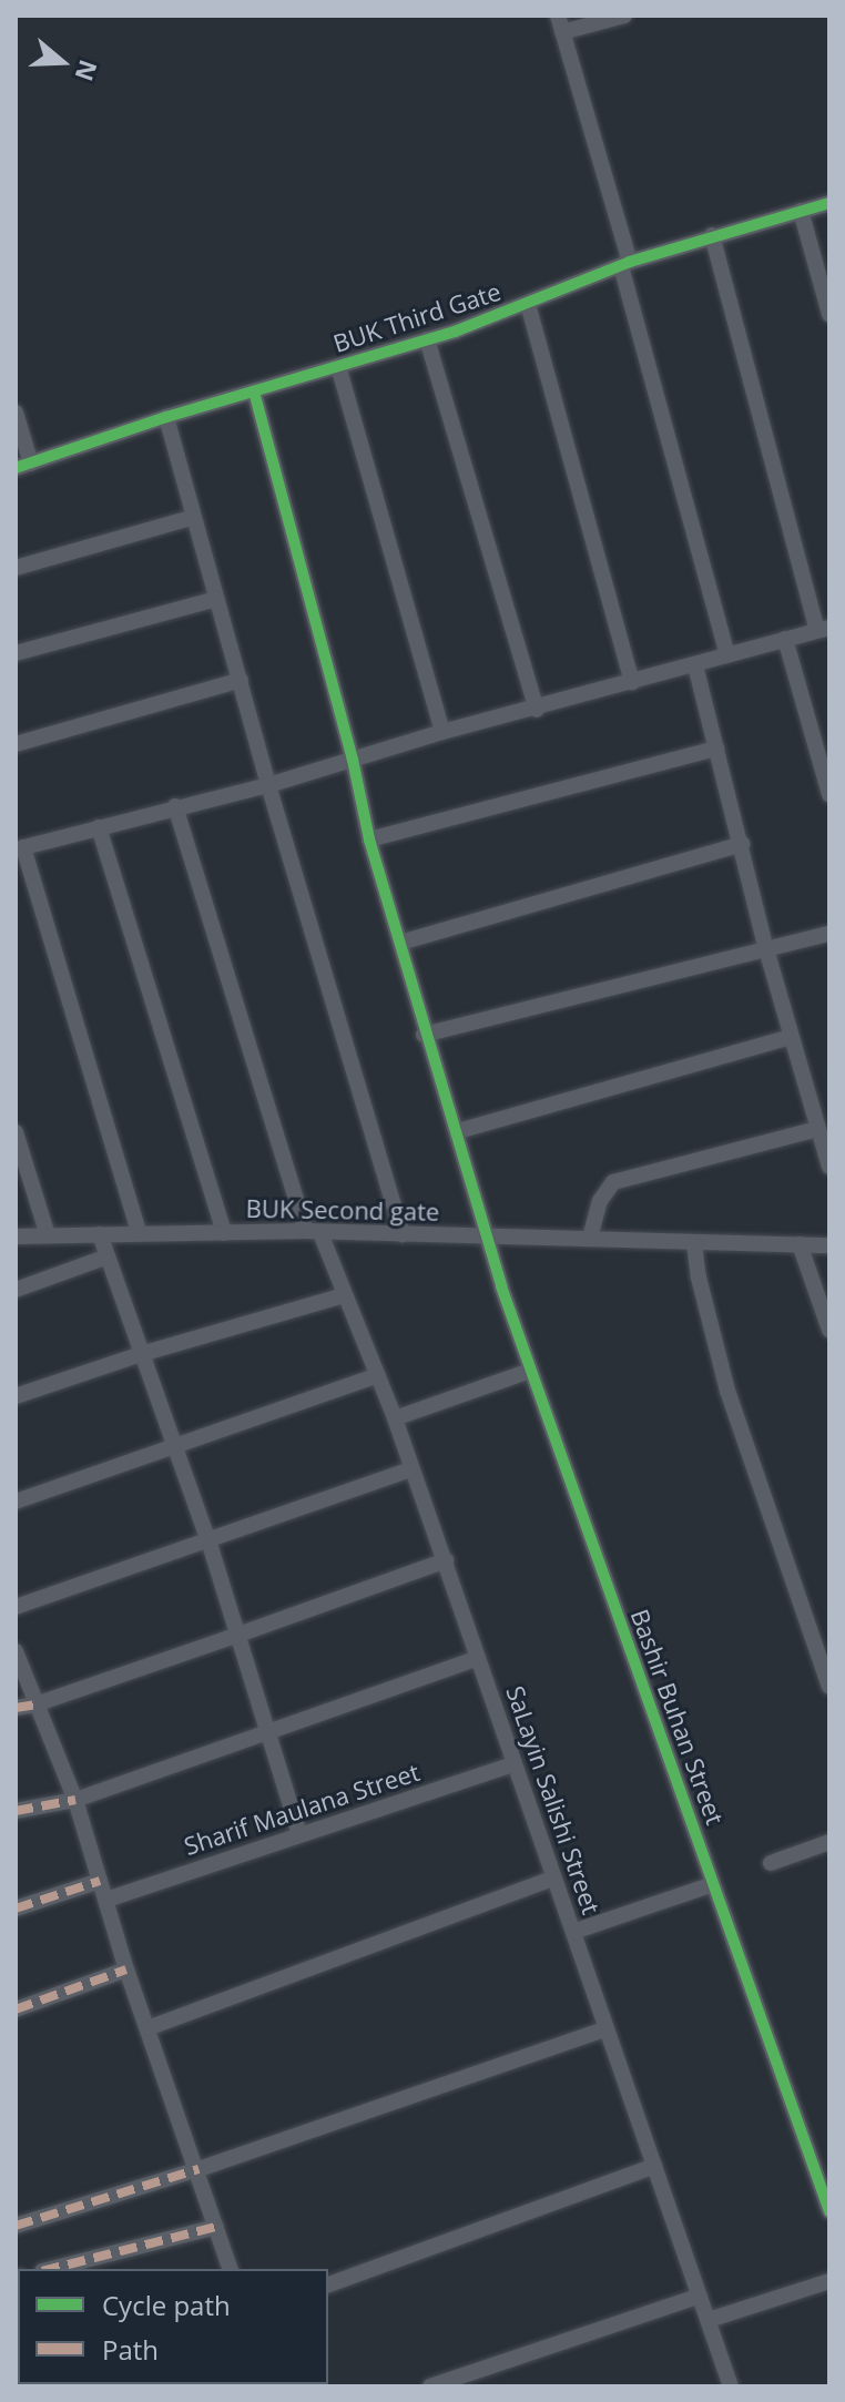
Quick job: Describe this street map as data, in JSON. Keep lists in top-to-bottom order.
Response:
{
  "streets": {
    "street": [
      "BUK Third Gate",
      "BUK Second gate",
      "Bashir Buhan Street",
      "SaLayin Salishi Street",
      "Sharif Maulana Street"
    ]
  },
  "crossings": [
    ["BUK Third Gate", "Bashir Buhan Street"],
    ["BUK Second gate", "Bashir Buhan Street"],
    ["BUK Second gate", "SaLayin Salishi Street"],
    ["SaLayin Salishi Street", "Sharif Maulana Street"]
  ],
  "legend": ["Cycle path", "Path"],
  "north": "right"
}
